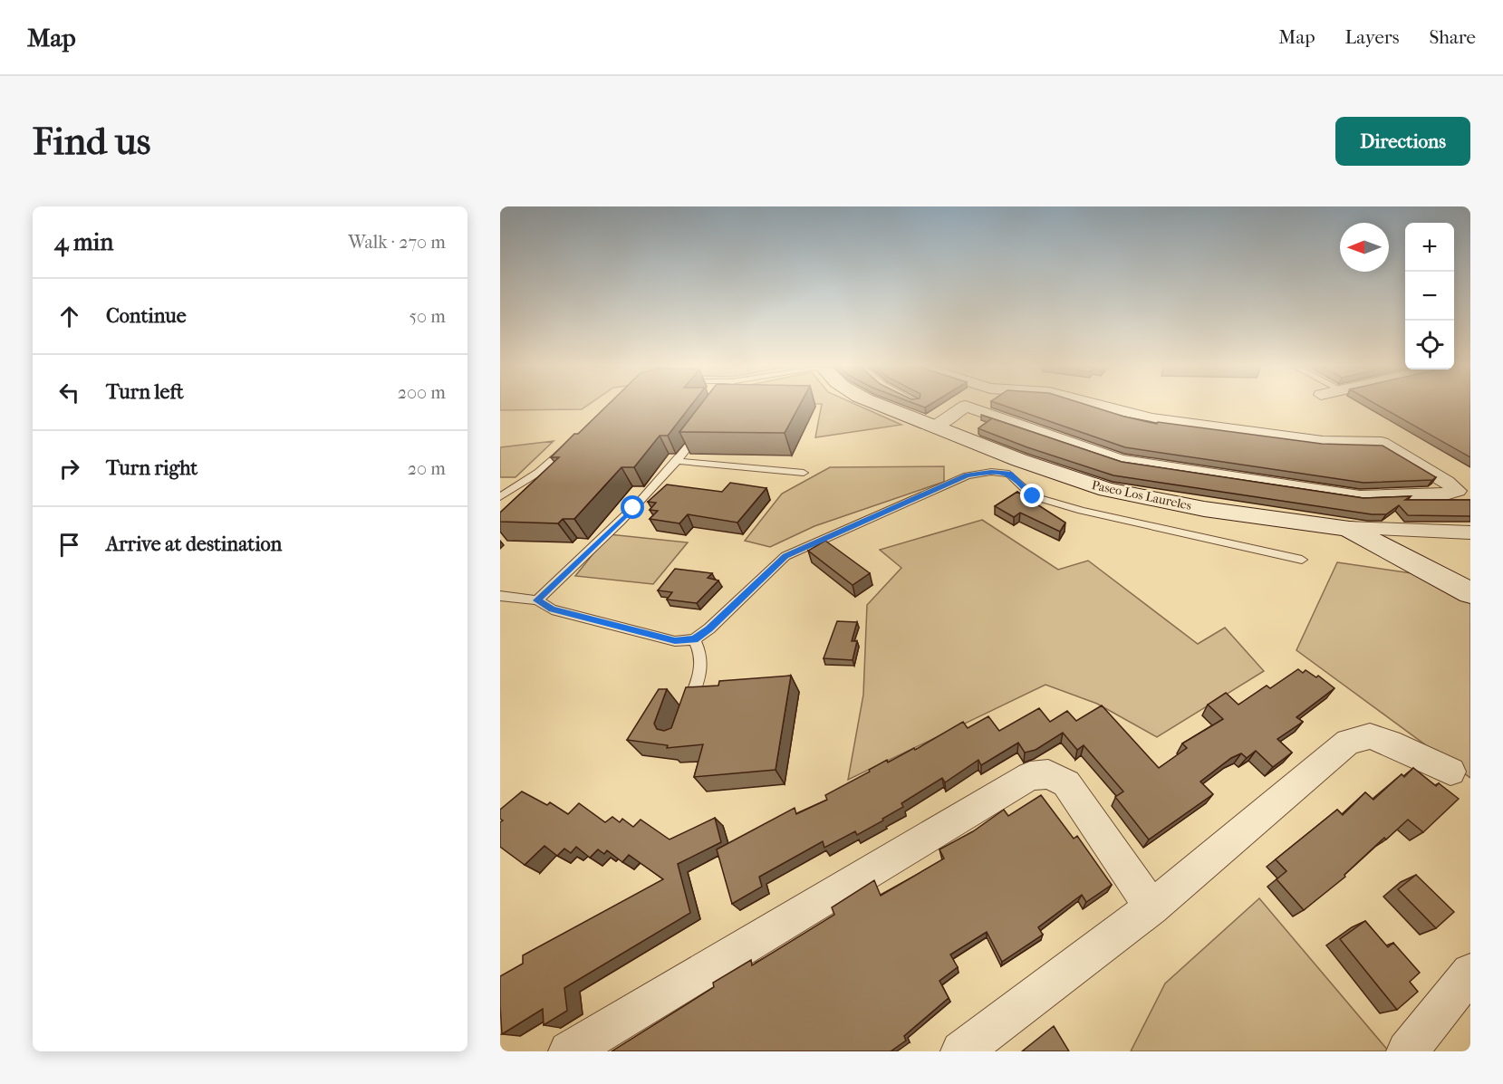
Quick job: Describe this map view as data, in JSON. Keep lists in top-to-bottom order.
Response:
{
  "streets": {
    "street": ["Paseo Los Laureles"]
  },
  "north": "left",
  "page": {
    "header": "Map",
    "nav": ["Map", "Layers", "Share"],
    "buttons": "Directions",
    "title": "Find us",
    "heading": ["4 min", "Walk · 270 m"],
    "map_buttons": ["+", "−"],
    "list": [
      ["Continue", "50 m"],
      ["Turn left", "200 m"],
      ["Turn right", "20 m"],
      "Arrive at destination"
    ]
  }
}
